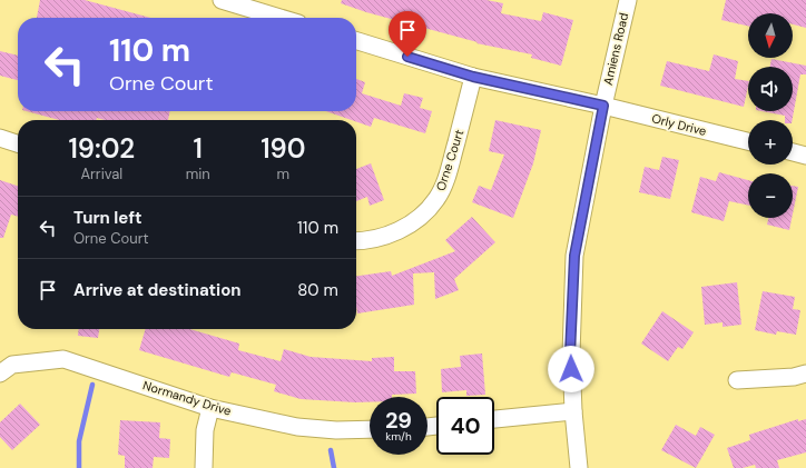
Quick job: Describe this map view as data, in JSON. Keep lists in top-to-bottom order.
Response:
{
  "streets": {
    "street": [
      "Amiens Road",
      "Orly Drive",
      "Orne Court",
      "Normandy Drive"
    ]
  },
  "crossings": [
    ["Amiens Road", "Orly Drive"]
  ],
  "north": "bottom",
  "page": {
    "map_buttons": ["+", "−"],
    "turn": ["110 m", "Orne Court"],
    "eta": [
      "19:02",
      "Arrival",
      "1",
      "min",
      "190",
      "m"
    ],
    "list": [
      {
        "name": "Turn left",
        "note": "Orne Court",
        "value": "110 m"
      },
      {
        "name": "Arrive at destination",
        "value": "80 m"
      }
    ],
    "speed": "29 km/h",
    "limit": "40"
  }
}
